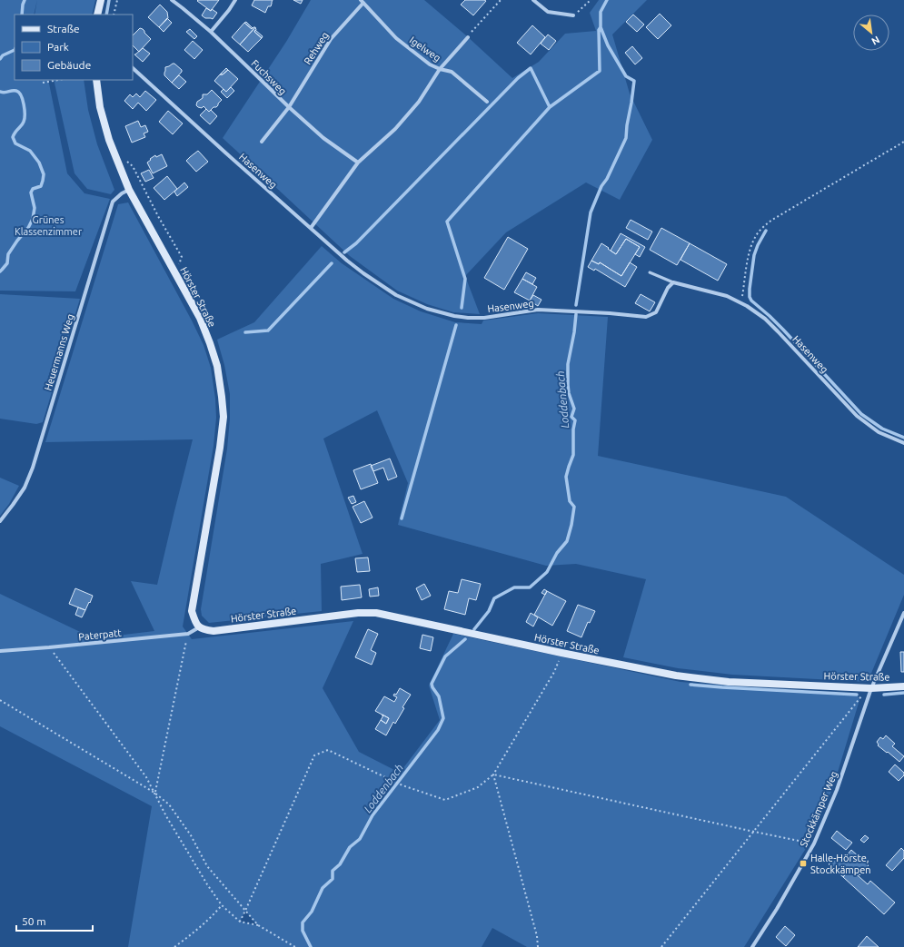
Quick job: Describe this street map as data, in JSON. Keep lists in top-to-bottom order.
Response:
{
  "streets": {
    "street": [
      "Rehweg",
      "Igelweg",
      "Fuchsweg",
      "Hasenweg",
      "Hörster Straße",
      "Heuermanns Weg",
      "Paterpatt",
      "Stockkämper Weg"
    ]
  },
  "crossings": [
    ["Rehweg", "Igelweg"],
    ["Rehweg", "Fuchsweg"],
    ["Hörster Straße", "Heuermanns Weg"],
    ["Hörster Straße", "Paterpatt"],
    ["Hörster Straße", "Stockkämper Weg"]
  ],
  "water": ["Loddenbach"],
  "parks": ["Grünes Klassenzimmer"],
  "places": {
    "transit": ["Halle-Hörste, Stockkämpen"]
  },
  "legend": ["Straße", "Park", "Gebäude"],
  "scale_bar": "50 m",
  "north": "bottom right"
}
